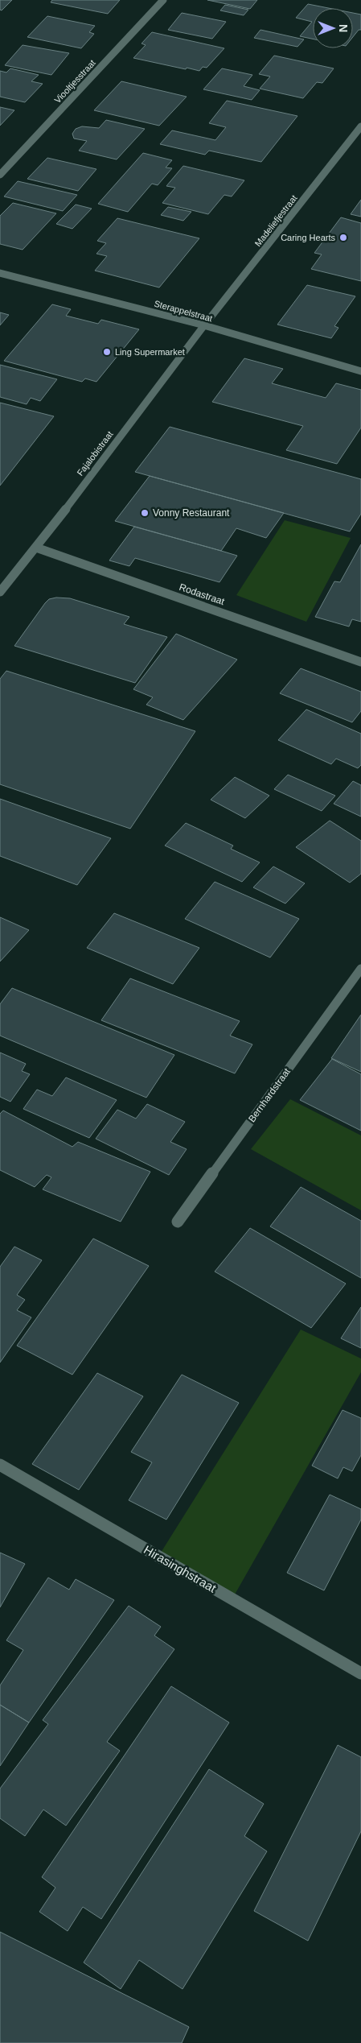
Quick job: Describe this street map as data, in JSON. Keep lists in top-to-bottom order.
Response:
{
  "streets": {
    "street": [
      "Viooltjesstraat",
      "Madeliefjestraat",
      "Sterappelstraat",
      "Fajalobistraat",
      "Rodastraat",
      "Bernhardstraat",
      "Hirasinghstraat"
    ]
  },
  "crossings": [
    ["Madeliefjestraat", "Sterappelstraat"],
    ["Madeliefjestraat", "Fajalobistraat"],
    ["Sterappelstraat", "Fajalobistraat"],
    ["Fajalobistraat", "Rodastraat"]
  ],
  "places": ["Caring Hearts", "Ling Supermarket", "Vonny Restaurant"],
  "north": "right"
}
